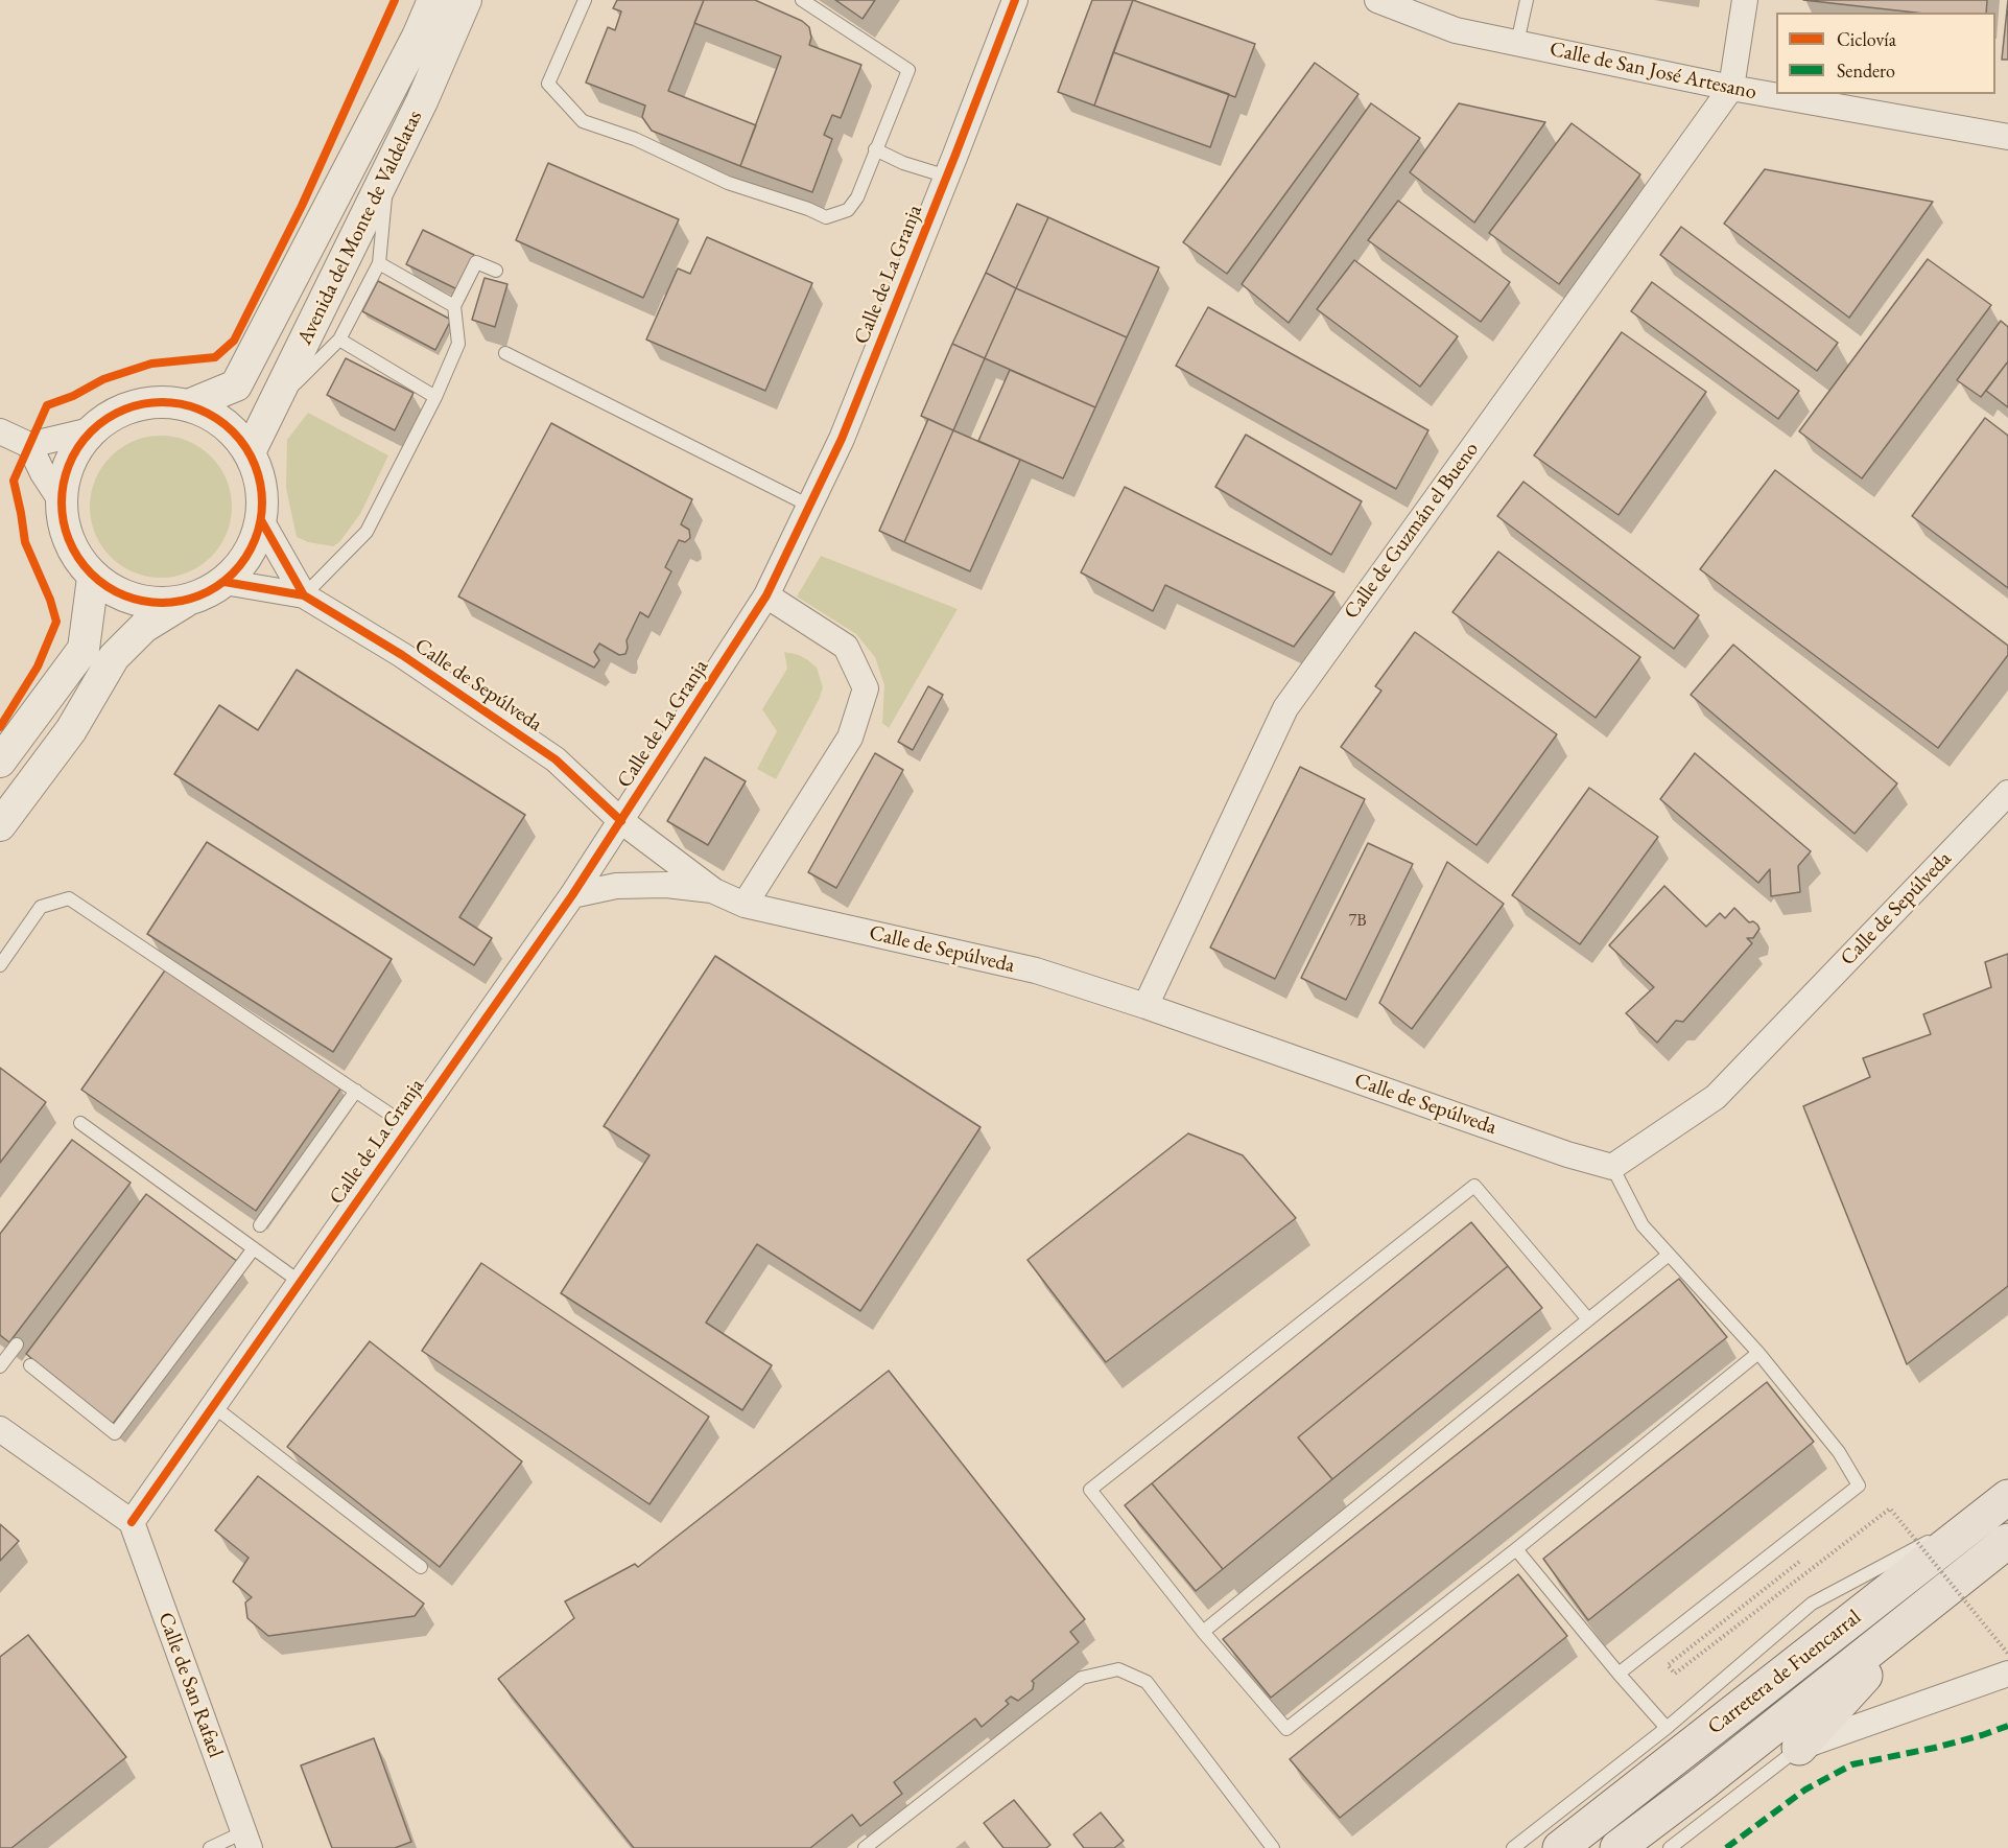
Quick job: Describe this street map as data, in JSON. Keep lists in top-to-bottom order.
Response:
{
  "streets": {
    "highway": ["Carretera de Fuencarral"],
    "street": [
      "Calle de San José Artesano",
      "Avenida del Monte de Valdelatas",
      "Calle de La Granja",
      "Calle de Guzmán el Bueno",
      "Calle de Sepúlveda",
      "Calle de San Rafael"
    ]
  },
  "crossings": [
    ["Calle de San José Artesano", "Calle de Guzmán el Bueno"],
    ["Avenida del Monte de Valdelatas", "Calle de Sepúlveda"],
    ["Calle de La Granja", "Calle de Sepúlveda"],
    ["Calle de La Granja", "Calle de San Rafael"],
    ["Calle de Guzmán el Bueno", "Calle de Sepúlveda"]
  ],
  "house_numbers": ["7B"],
  "legend": ["Ciclovía", "Sendero"]
}
